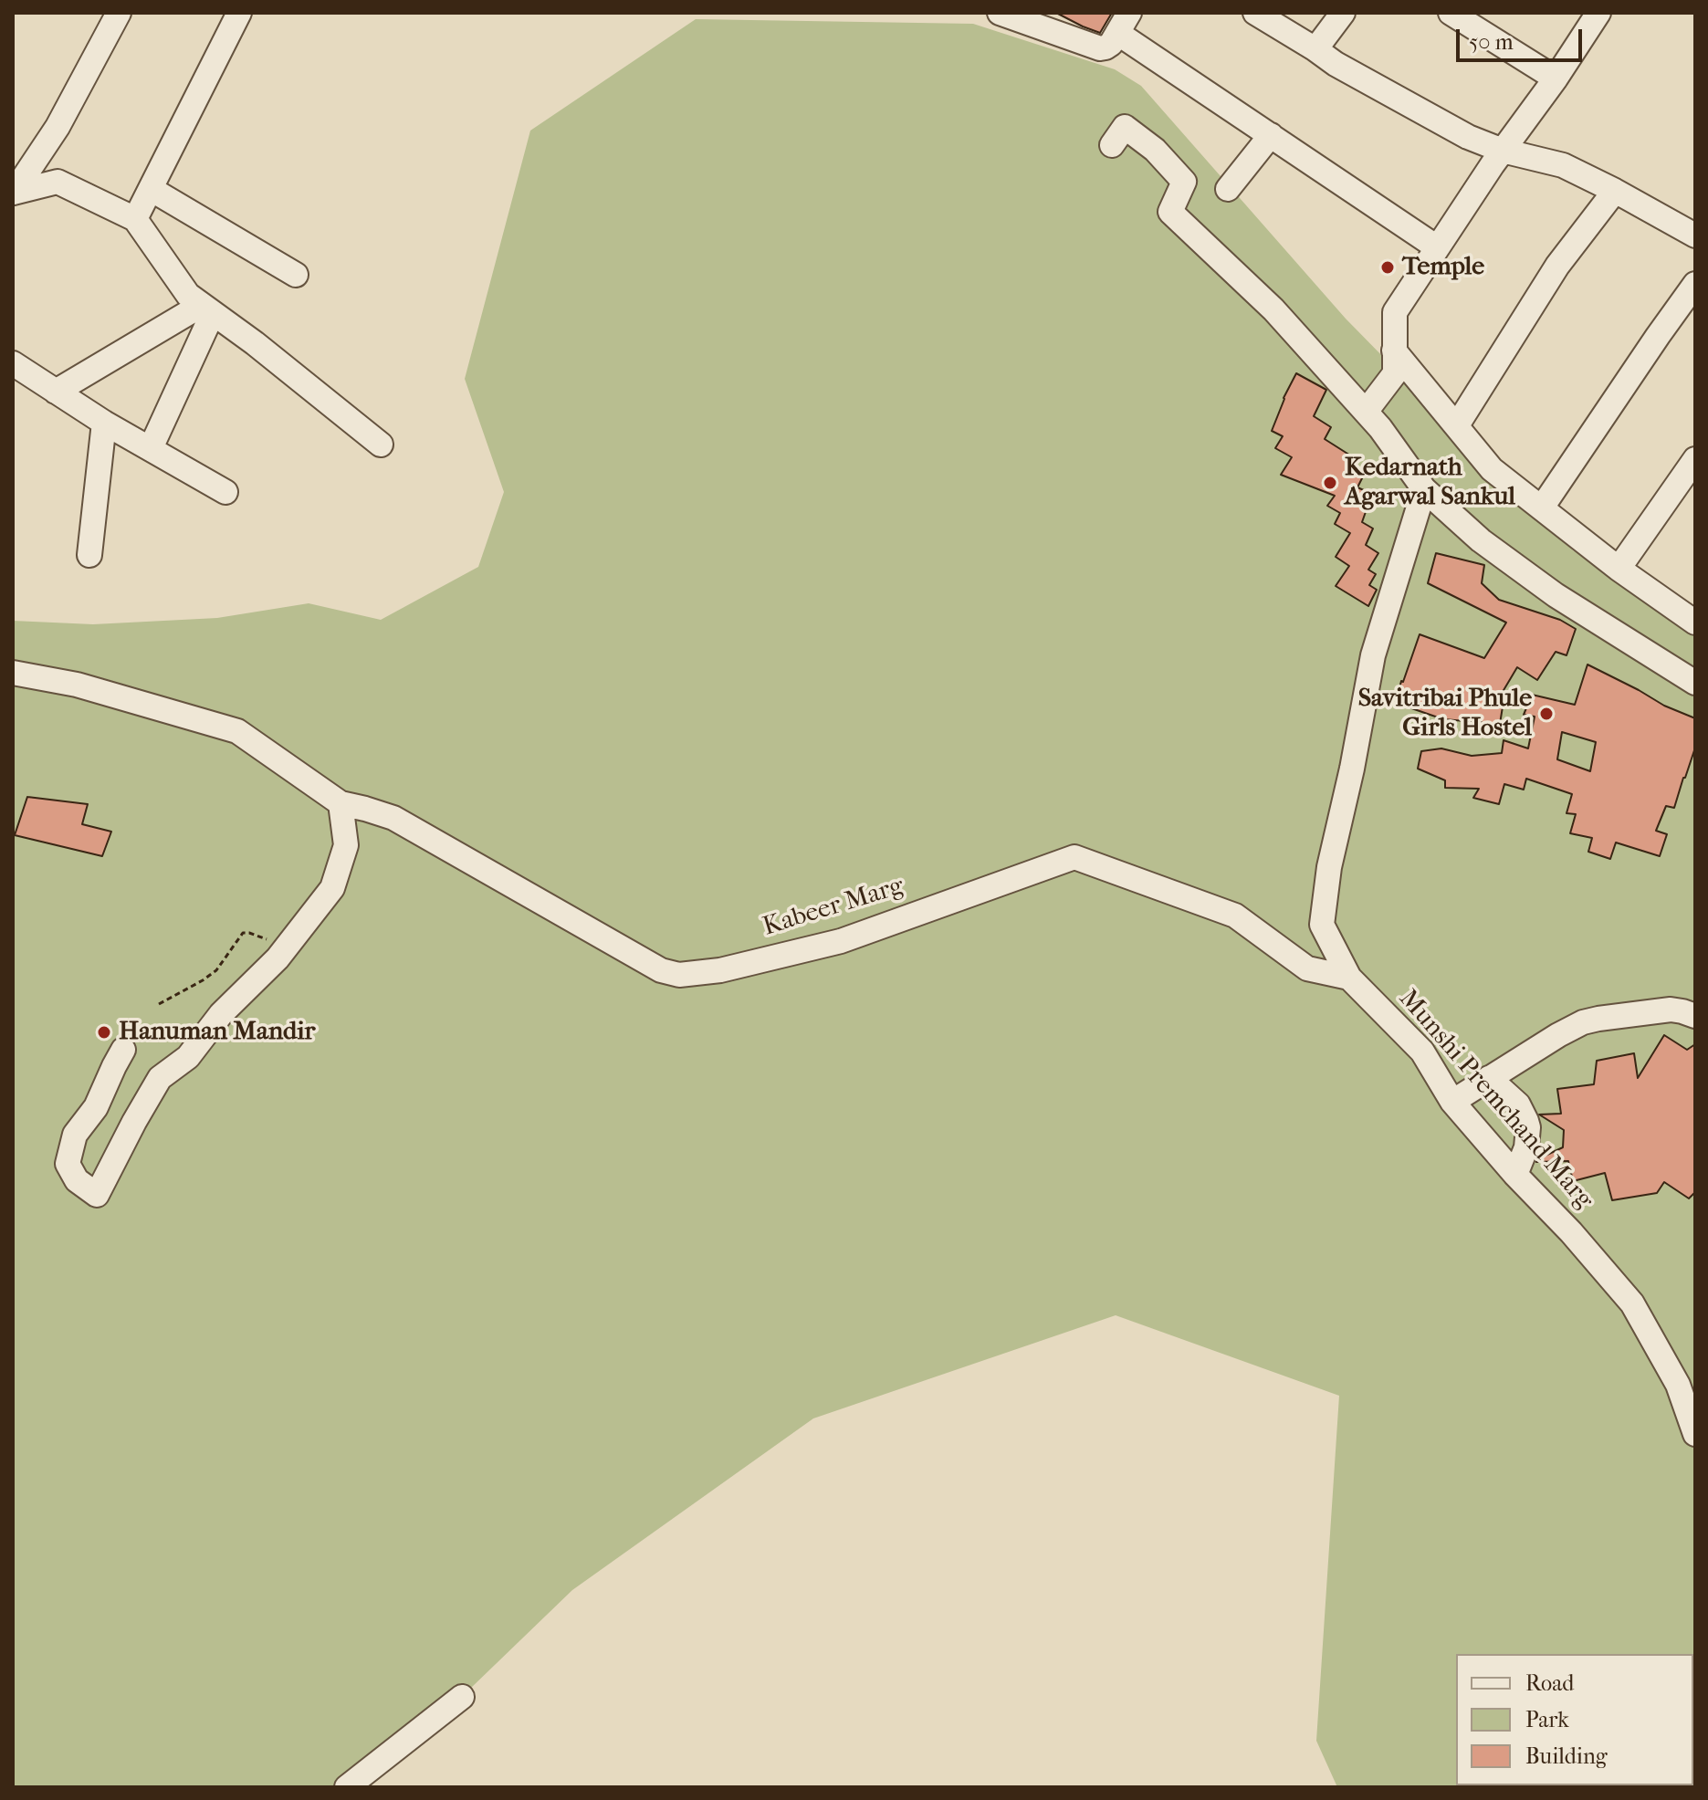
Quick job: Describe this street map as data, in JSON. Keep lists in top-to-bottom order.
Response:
{
  "streets": {
    "street": ["Kabeer Marg", "Munshi Premchand Marg"]
  },
  "crossings": [
    ["Kabeer Marg", "Munshi Premchand Marg"]
  ],
  "places": [
    "Temple",
    "Kedarnath Agarwal Sankul",
    "Savitribai Phule Girls Hostel",
    "Hanuman Mandir"
  ],
  "legend": ["Road", "Park", "Building"],
  "scale_bar": "50 m"
}
